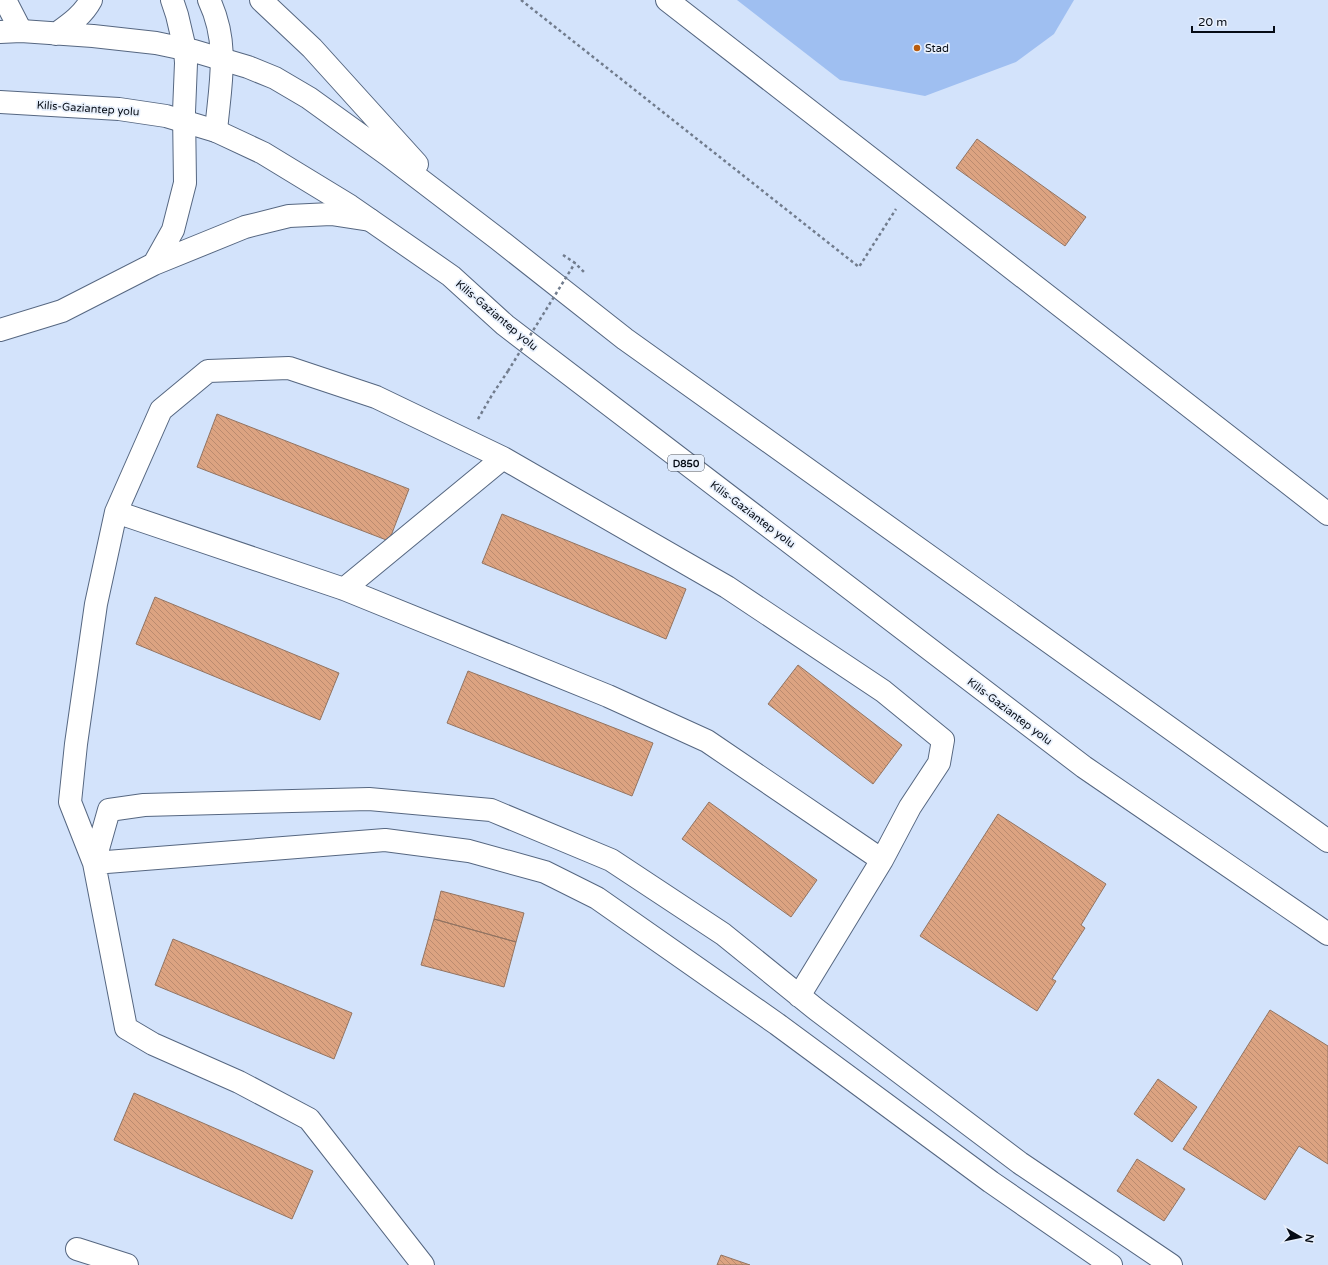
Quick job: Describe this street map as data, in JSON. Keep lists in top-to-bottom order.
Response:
{
  "streets": {
    "main road": ["Kilis-Gaziantep yolu", "D850"]
  },
  "places": ["Stad"],
  "scale_bar": "20 m",
  "north": "right"
}
